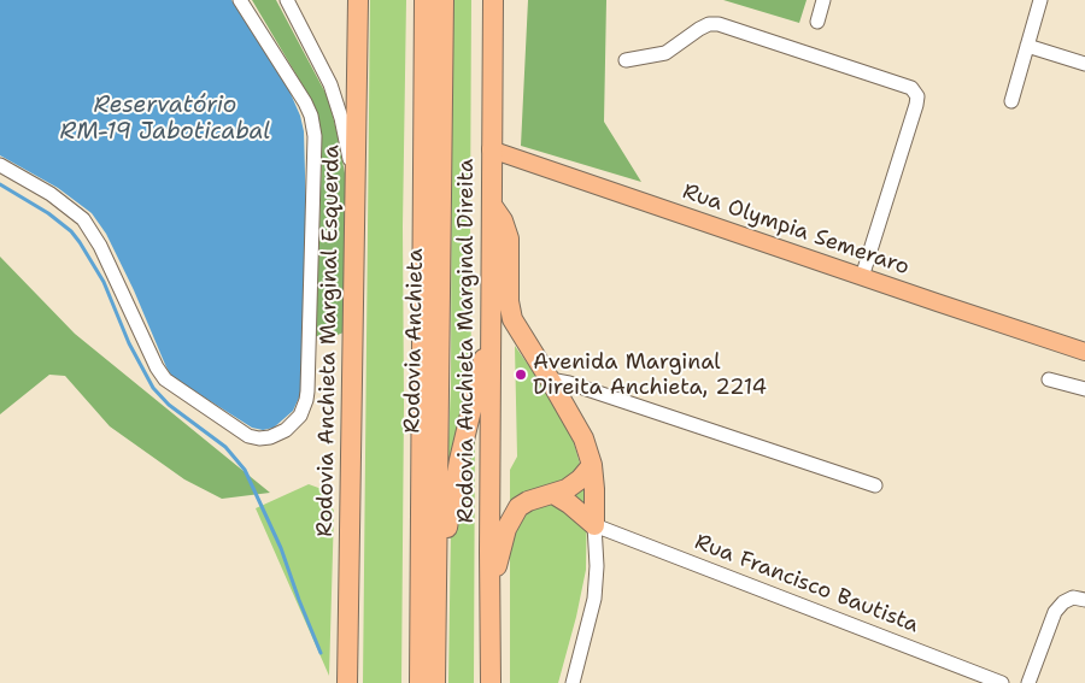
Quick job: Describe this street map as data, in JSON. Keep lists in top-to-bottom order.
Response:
{
  "streets": {
    "highway": ["Rodovia Anchieta Marginal Esquerda", "Rodovia Anchieta", "Rodovia Anchieta Marginal Direita"],
    "main road": ["Rua Olympia Semeraro"],
    "street": ["Rua Francisco Bautista"]
  },
  "crossings": [
    ["Rua Olympia Semeraro", "Rodovia Anchieta Marginal Direita"]
  ],
  "water": ["Reservatório RM-19 Jaboticabal"],
  "places": ["Avenida Marginal Direita Anchieta, 2214"]
}
